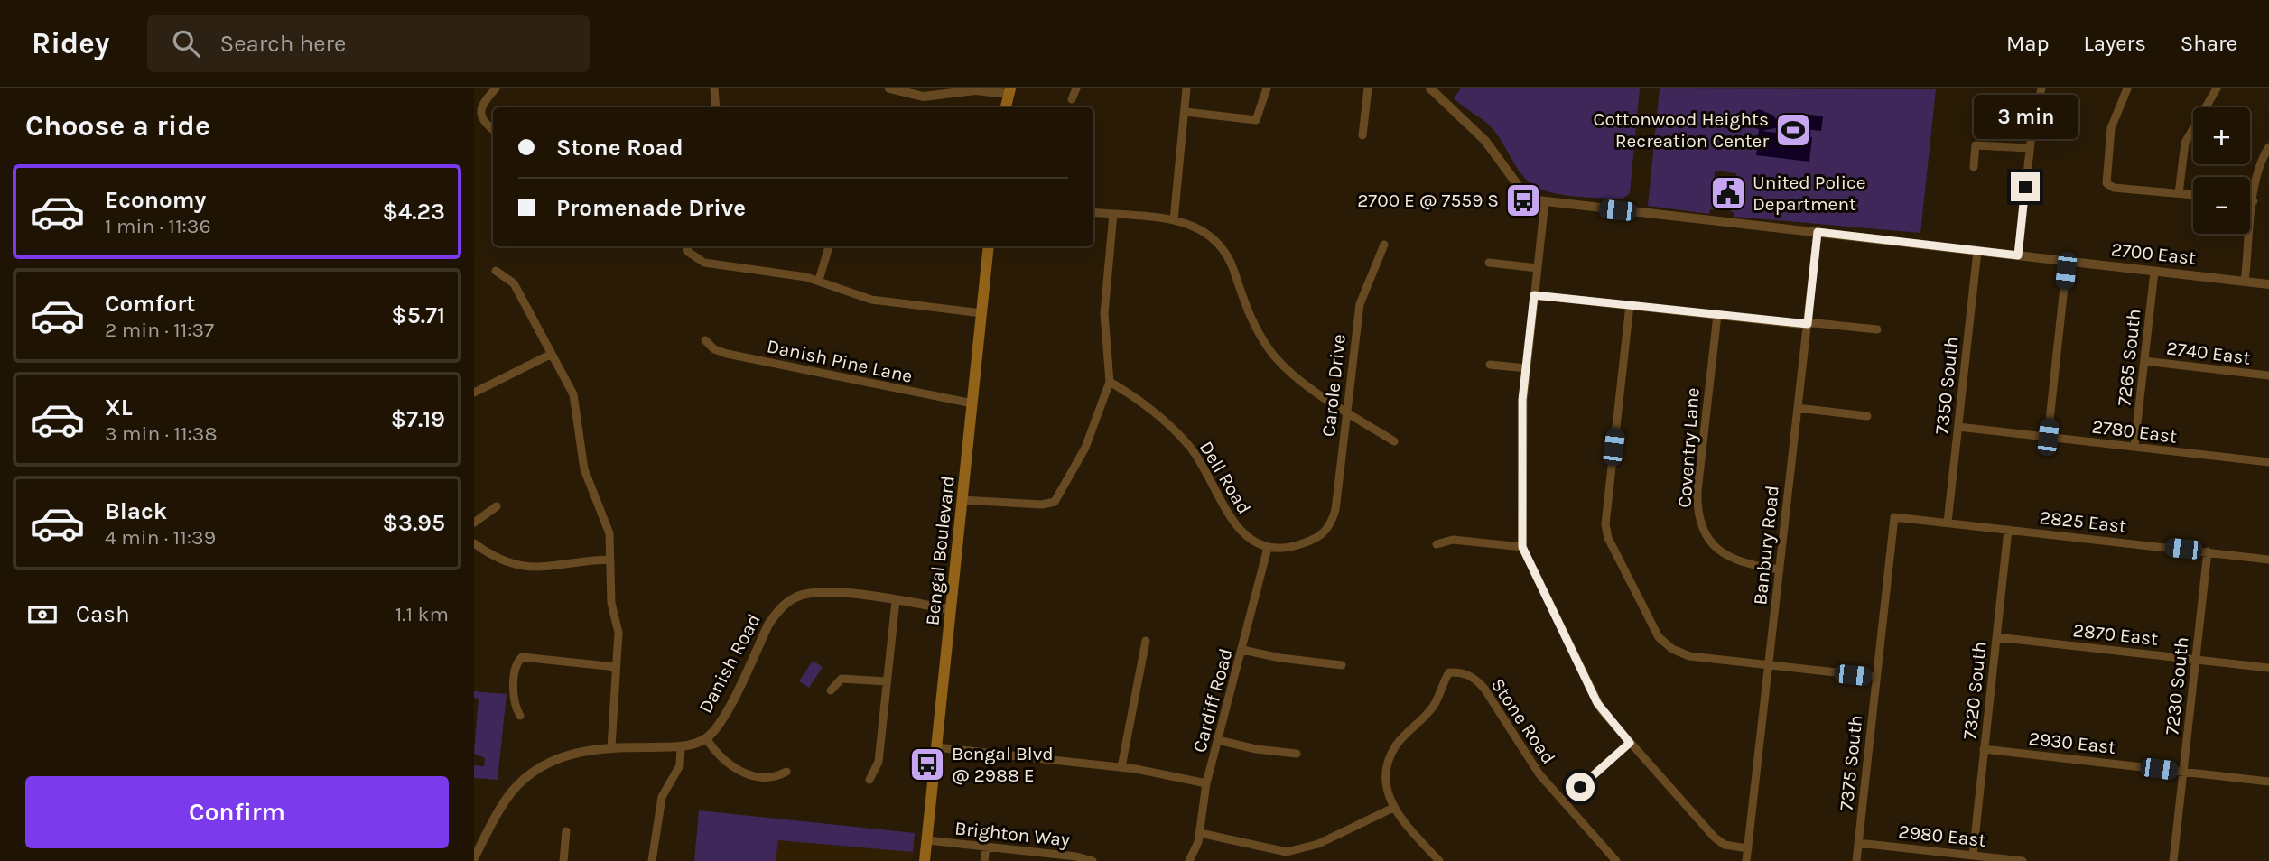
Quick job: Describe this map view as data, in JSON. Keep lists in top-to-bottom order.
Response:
{
  "streets": {
    "main road": ["Bengal Boulevard"],
    "street": [
      "2700 East",
      "2740 East",
      "7265 South",
      "Danish Pine Lane",
      "Carole Drive",
      "7350 South",
      "2780 East",
      "Coventry Lane",
      "Dell Road",
      "2825 East",
      "Banbury Road",
      "2870 East",
      "Danish Road",
      "7230 South",
      "7320 South",
      "Cardiff Road",
      "Stone Road",
      "2930 East",
      "7375 South",
      "Brighton Way",
      "2980 East"
    ]
  },
  "crossings": [
    ["2700 East", "7265 South"],
    ["2700 East", "7350 South"],
    ["2700 East", "Banbury Road"],
    ["2740 East", "7265 South"],
    ["7265 South", "2780 East"],
    ["Danish Pine Lane", "Bengal Boulevard"],
    ["Carole Drive", "Dell Road"],
    ["Carole Drive", "Cardiff Road"],
    ["7350 South", "2780 East"],
    ["7350 South", "2825 East"],
    ["Coventry Lane", "Banbury Road"],
    ["Dell Road", "Cardiff Road"],
    ["2825 East", "7230 South"],
    ["2825 East", "7320 South"],
    ["2825 East", "7375 South"],
    ["Bengal Boulevard", "Danish Road"],
    ["Bengal Boulevard", "Brighton Way"],
    ["2870 East", "7230 South"],
    ["2870 East", "7320 South"],
    ["7230 South", "2930 East"],
    ["7320 South", "2930 East"],
    ["7320 South", "2980 East"],
    ["7375 South", "2980 East"]
  ],
  "places": {
    "sports": ["Cottonwood Heights Recreation Center"],
    "public building": ["United Police Department"],
    "bus stop": ["2700 E @ 7559 S", "Bengal Blvd @ 2988 E"]
  },
  "page": {
    "header": "Ridey",
    "search": "Search here",
    "nav": ["Map", "Layers", "Share"],
    "heading": "Choose a ride",
    "bubble": "3 min",
    "map_buttons": ["+", "−"],
    "banner": ["Stone Road", "Promenade Drive"],
    "list": [
      {
        "name": "Economy",
        "note": "1 min · 11:36",
        "value": "$4.23"
      },
      {
        "name": "Comfort",
        "note": "2 min · 11:37",
        "value": "$5.71"
      },
      {
        "name": "XL",
        "note": "3 min · 11:38",
        "value": "$7.19"
      },
      {
        "name": "Black",
        "note": "4 min · 11:39",
        "value": "$3.95"
      }
    ],
    "pay": ["Cash", "1.1 km"],
    "buttons": "Confirm"
  }
}
